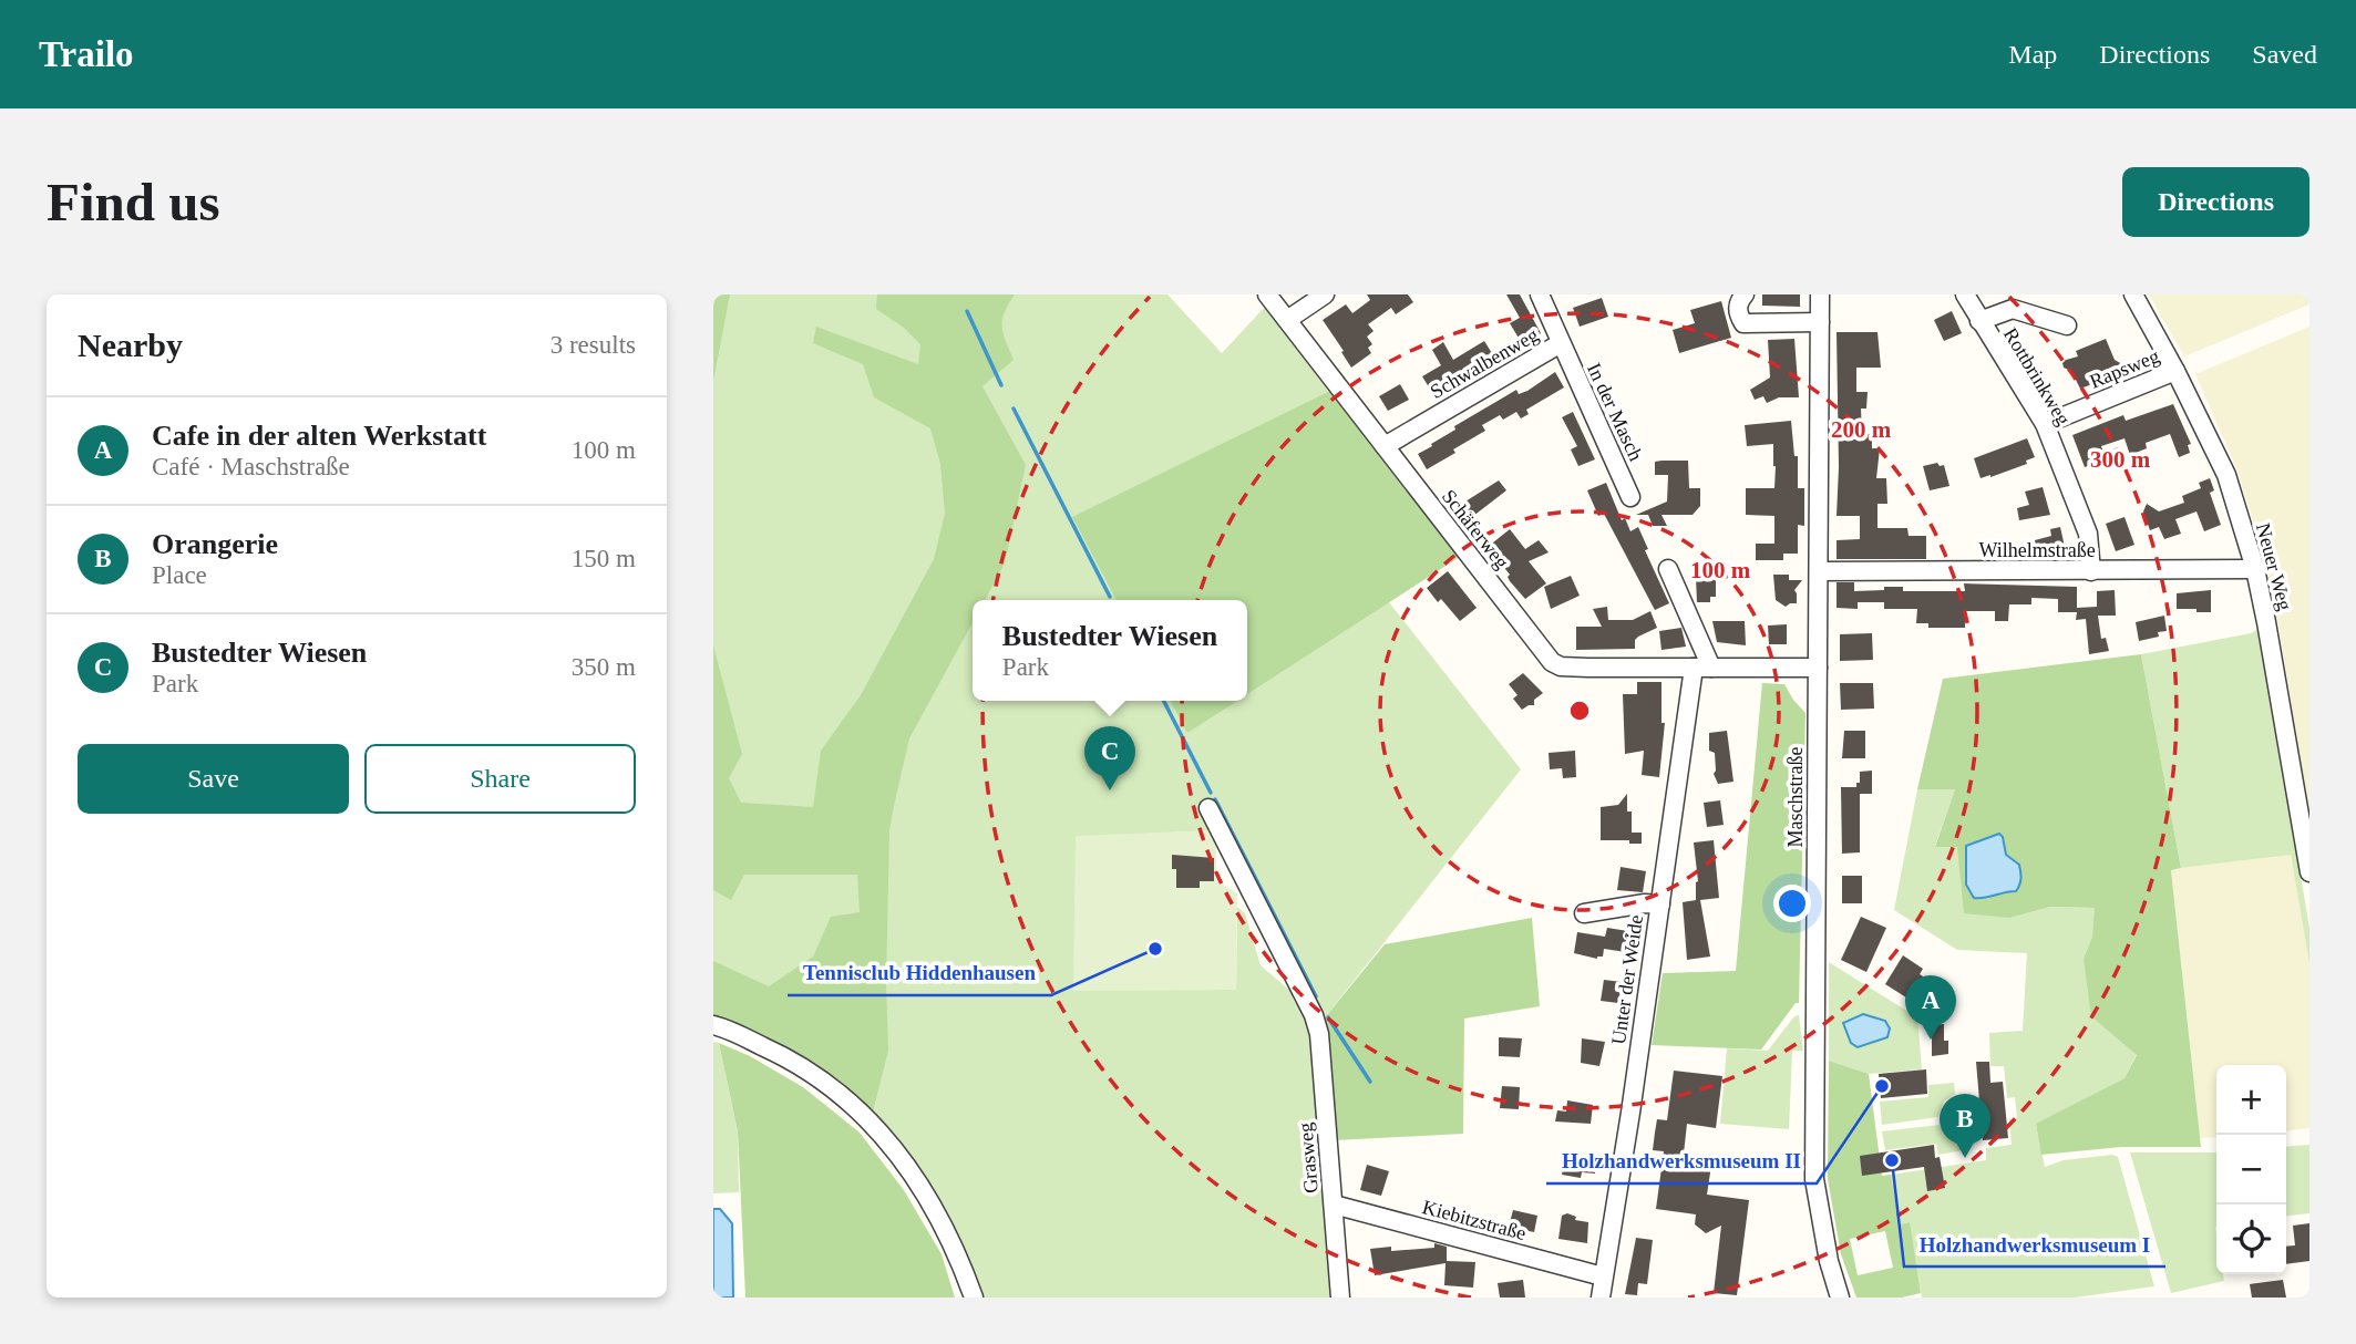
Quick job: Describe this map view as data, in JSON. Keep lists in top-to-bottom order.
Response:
{
  "streets": {
    "street": [
      "Schwalbenweg",
      "Rapsweg",
      "Rottbrinkweg",
      "In der Masch",
      "Schäferweg",
      "Wilhelmstraße",
      "Neuer Weg",
      "Maschstraße",
      "Unter der Weide",
      "Grasweg",
      "Kiebitzstraße"
    ]
  },
  "crossings": [
    ["Schwalbenweg", "In der Masch"],
    ["Schwalbenweg", "Schäferweg"],
    ["Rapsweg", "Rottbrinkweg"],
    ["Rapsweg", "Neuer Weg"],
    ["Rottbrinkweg", "Wilhelmstraße"],
    ["Schäferweg", "Maschstraße"],
    ["Schäferweg", "Unter der Weide"],
    ["Wilhelmstraße", "Neuer Weg"],
    ["Wilhelmstraße", "Maschstraße"],
    ["Unter der Weide", "Kiebitzstraße"],
    ["Grasweg", "Kiebitzstraße"]
  ],
  "places": ["Tennisclub Hiddenhausen", "Holzhandwerksmuseum II", "Holzhandwerksmuseum I"],
  "page": {
    "header": "Trailo",
    "nav": ["Map", "Directions", "Saved"],
    "buttons": [
      "Directions",
      ["Save", "Share"]
    ],
    "title": "Find us",
    "heading": ["Nearby", "3 results"],
    "list": [
      {
        "mark": "A",
        "name": "Cafe in der alten Werkstatt",
        "note": "Café · Maschstraße",
        "value": "100 m"
      },
      {
        "mark": "B",
        "name": "Orangerie",
        "note": "Place",
        "value": "150 m"
      },
      {
        "mark": "C",
        "name": "Bustedter Wiesen",
        "note": "Park",
        "value": "350 m"
      }
    ],
    "popup": ["Bustedter Wiesen", "Park"],
    "pins": ["C", "A", "B"],
    "map_buttons": ["+", "−"]
  },
  "rings": ["200 m", "300 m", "100 m"]
}
